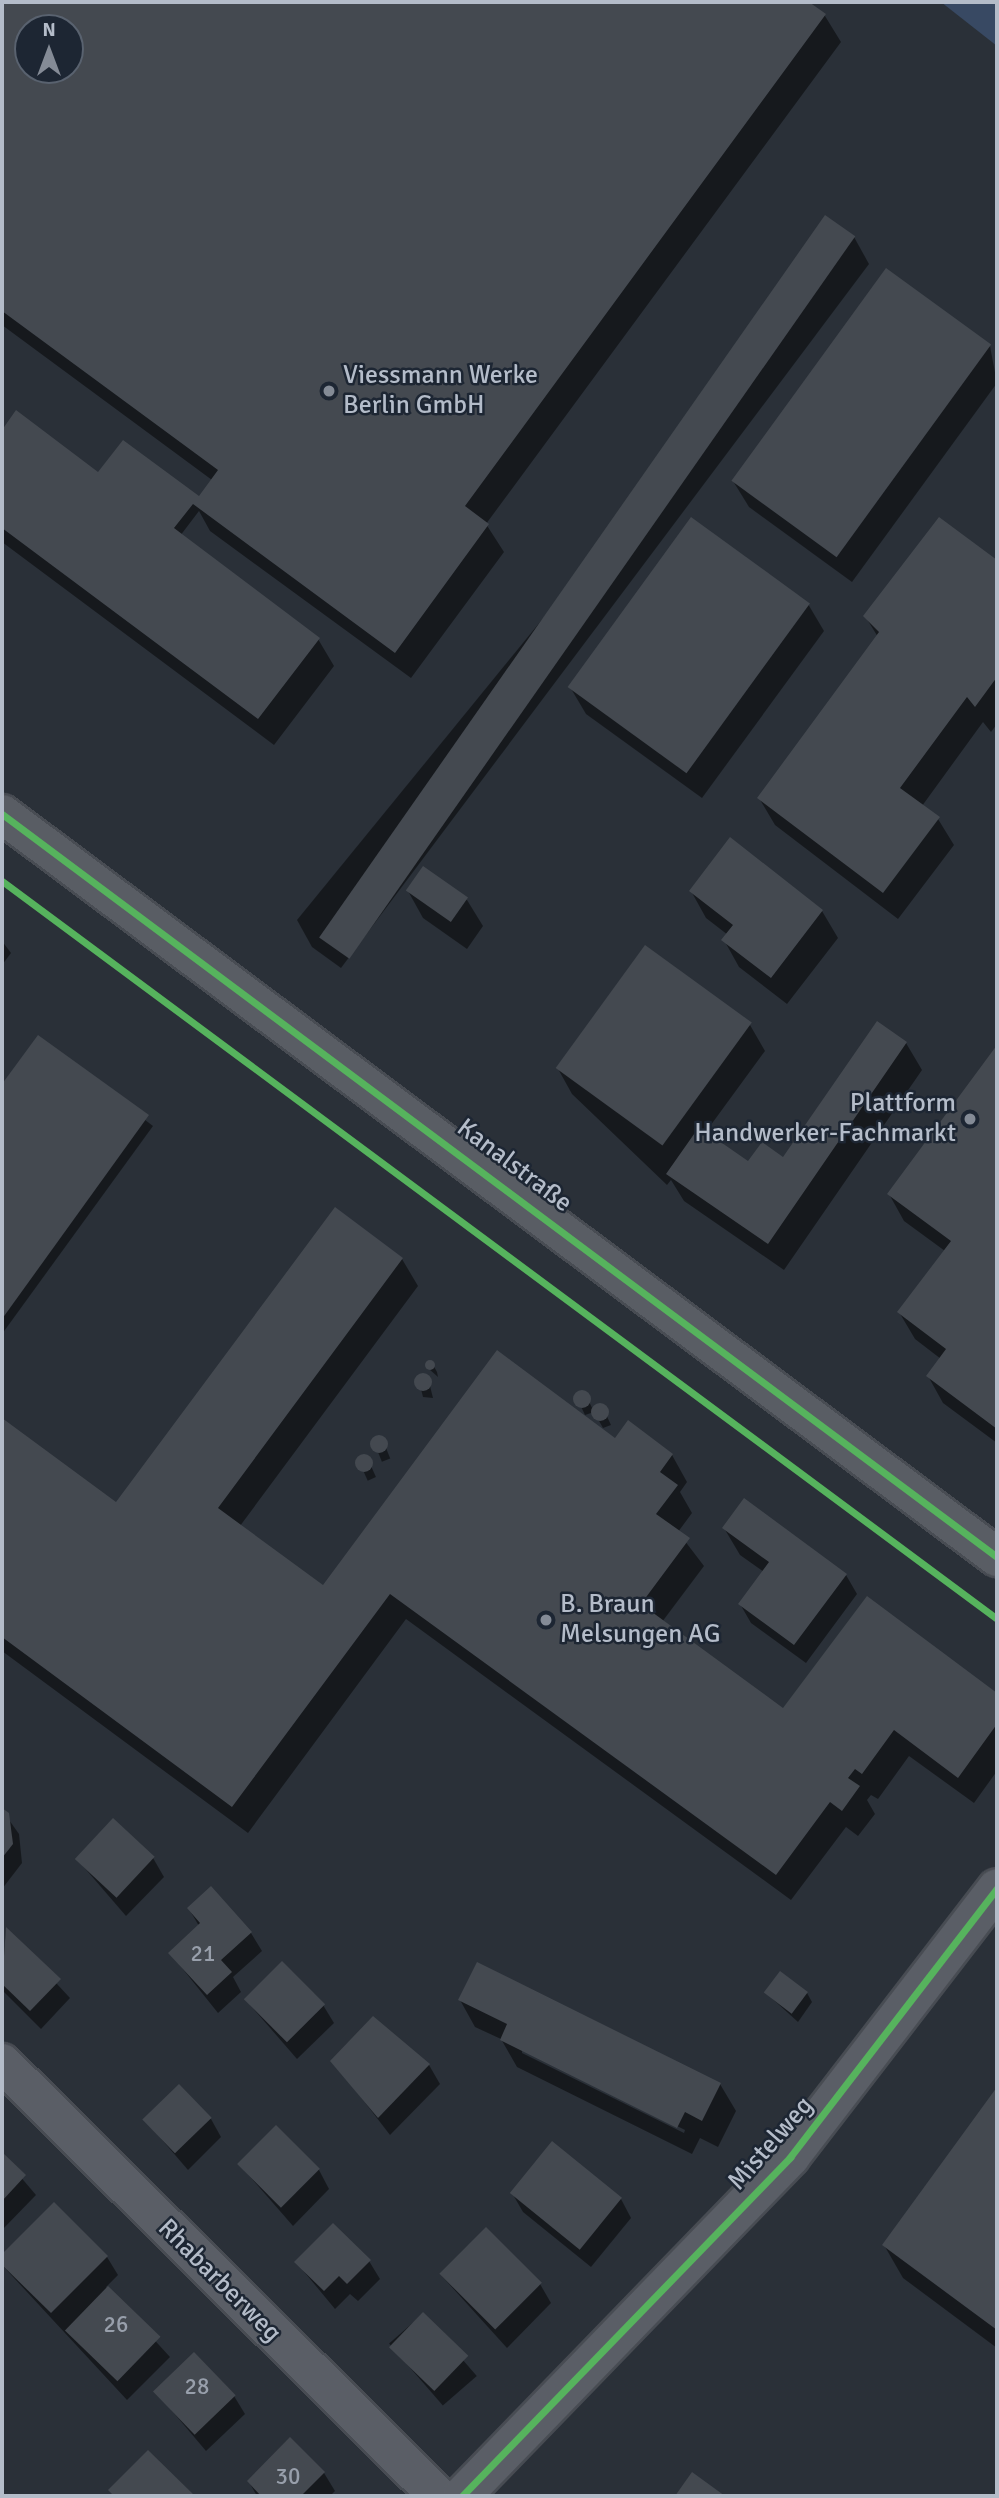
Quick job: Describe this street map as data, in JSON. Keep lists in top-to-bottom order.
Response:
{
  "streets": {
    "street": ["Kanalstraße", "Mistelweg", "Rhabarberweg"]
  },
  "places": ["Viessmann Werke Berlin GmbH", "Plattform Handwerker-Fachmarkt", "B. Braun Melsungen AG"],
  "house_numbers": [
    "21",
    "26",
    "28",
    "30"
  ],
  "north": "top"
}
